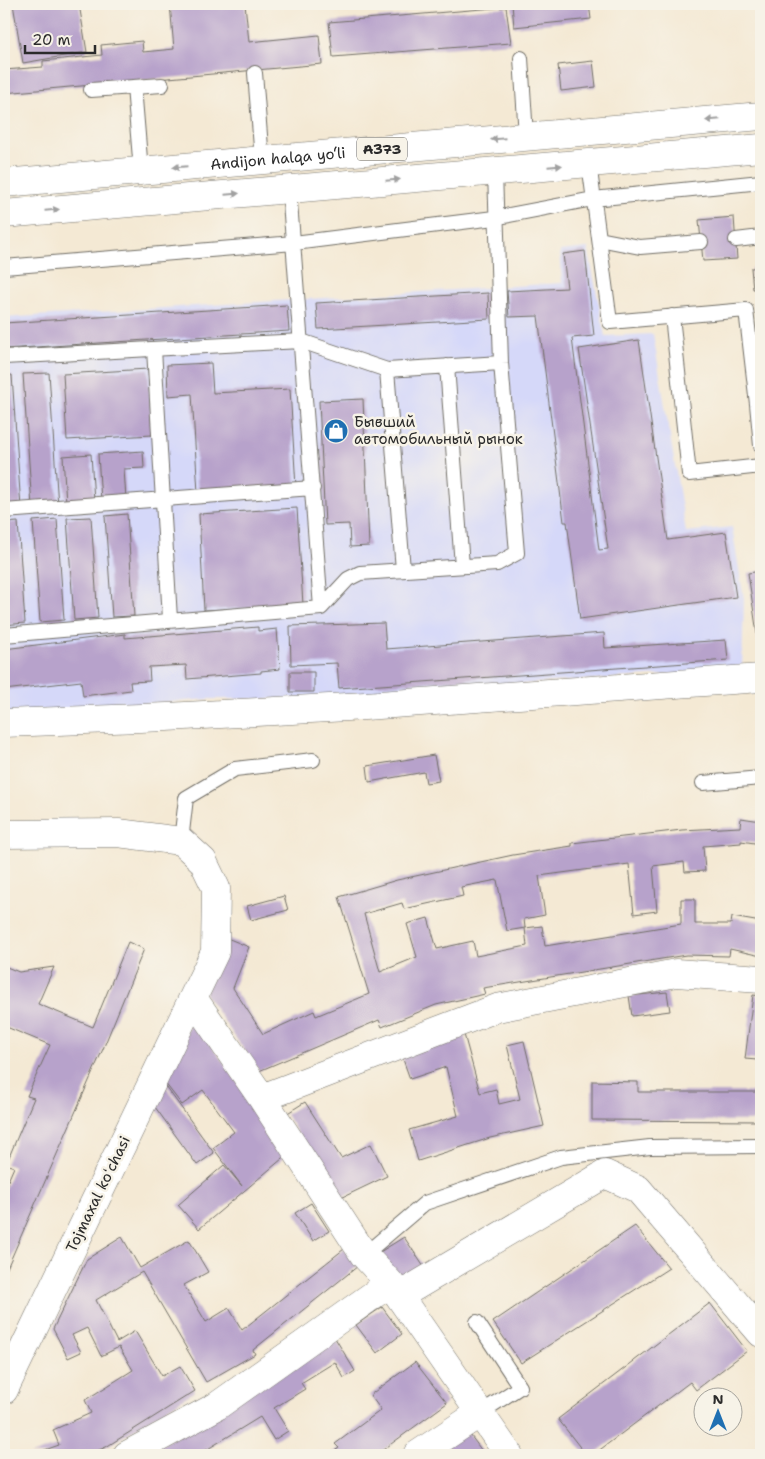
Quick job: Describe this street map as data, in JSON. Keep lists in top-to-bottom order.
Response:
{
  "streets": {
    "main road": ["A373", "Andijon halqa yo‘li", "Tojmaxal koʻchasi"]
  },
  "places": {
    "shop": ["Бывший автомобильный рынок"]
  },
  "scale_bar": "20 m",
  "north": "top"
}
